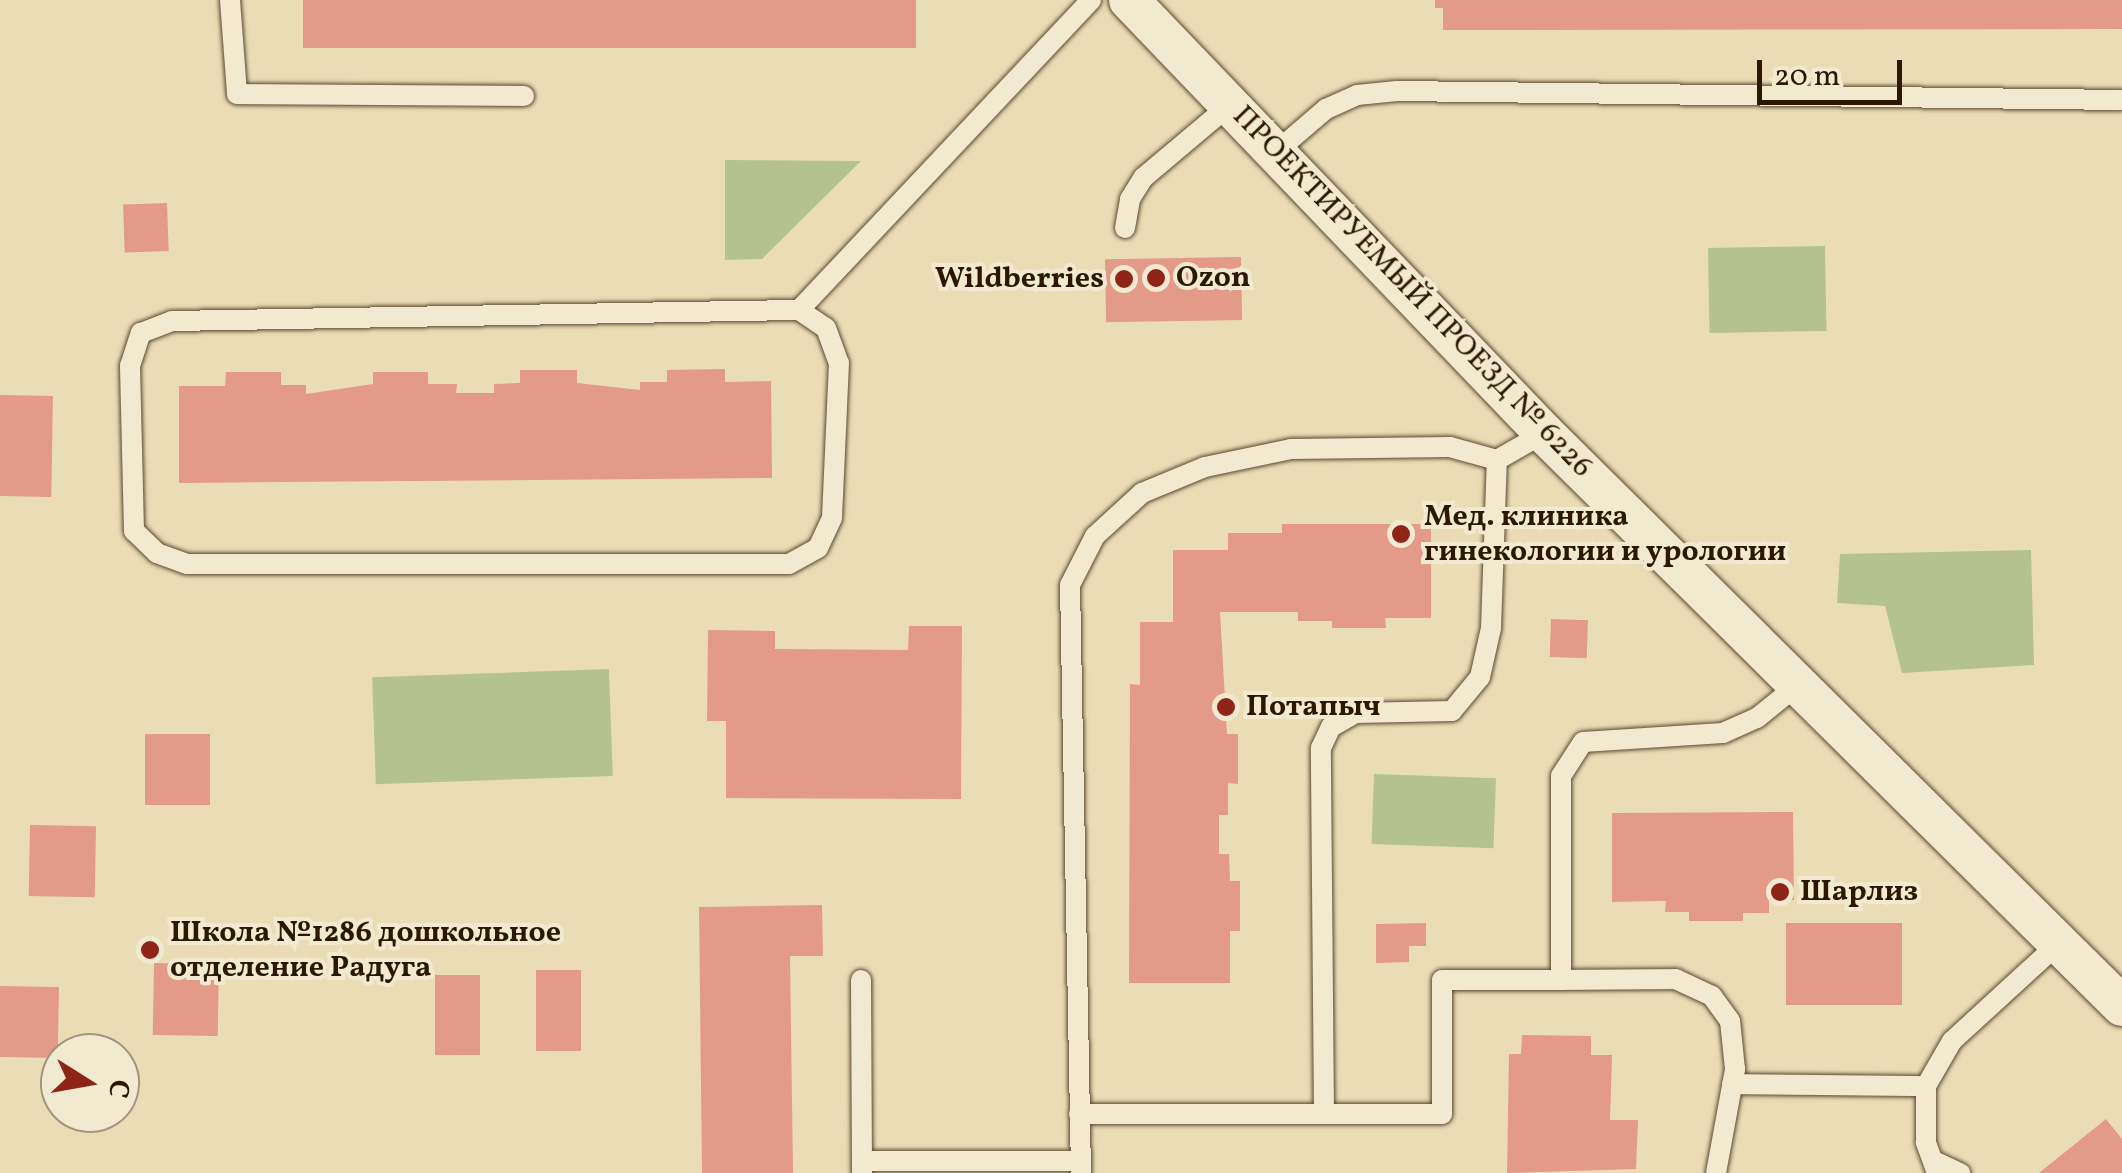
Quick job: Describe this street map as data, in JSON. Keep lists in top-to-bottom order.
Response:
{
  "streets": {
    "street": ["ПРОЕКТИРУЕМЫЙ ПРОЕЗД № 6226"]
  },
  "places": [
    "Ozon",
    "Wildberries",
    "Мед. клиника гинекологии и урологии",
    "Потапыч",
    "Шарлиз",
    "Школа №1286 дошкольное отделение Радуга"
  ],
  "scale_bar": "20 m",
  "north": "right"
}
